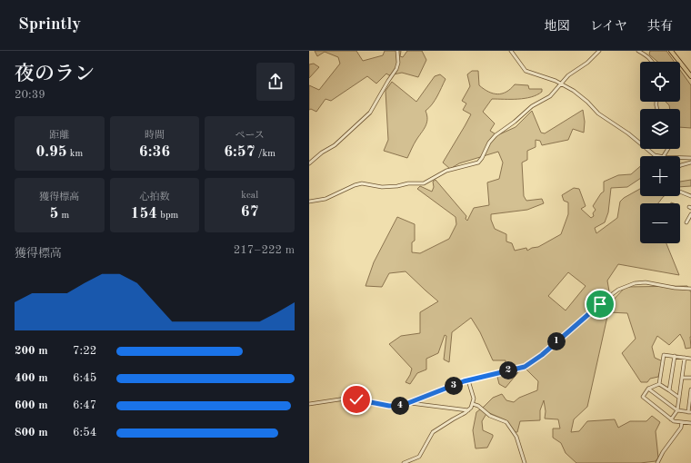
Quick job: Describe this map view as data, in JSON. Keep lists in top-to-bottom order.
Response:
{
  "page": {
    "header": "Sprintly",
    "nav": ["地図", "レイヤ", "共有"],
    "heading": ["夜のラン", "20:39"],
    "map_buttons": ["+", "−"],
    "stats": [
      ["距離", "0.95 km"],
      ["時間", "6:36"],
      ["ペース", "6:57 /km"],
      ["獲得標高", "5 m"],
      ["心拍数", "154 bpm"],
      ["kcal", "67"]
    ],
    "chart": ["獲得標高", "217–222 m"],
    "pins": [
      "1",
      "2",
      "3",
      "4"
    ],
    "list": [
      {
        "name": "200 m",
        "note": "7:22"
      },
      {
        "name": "400 m",
        "note": "6:45"
      },
      {
        "name": "600 m",
        "note": "6:47"
      },
      {
        "name": "800 m",
        "note": "6:54"
      }
    ]
  }
}
